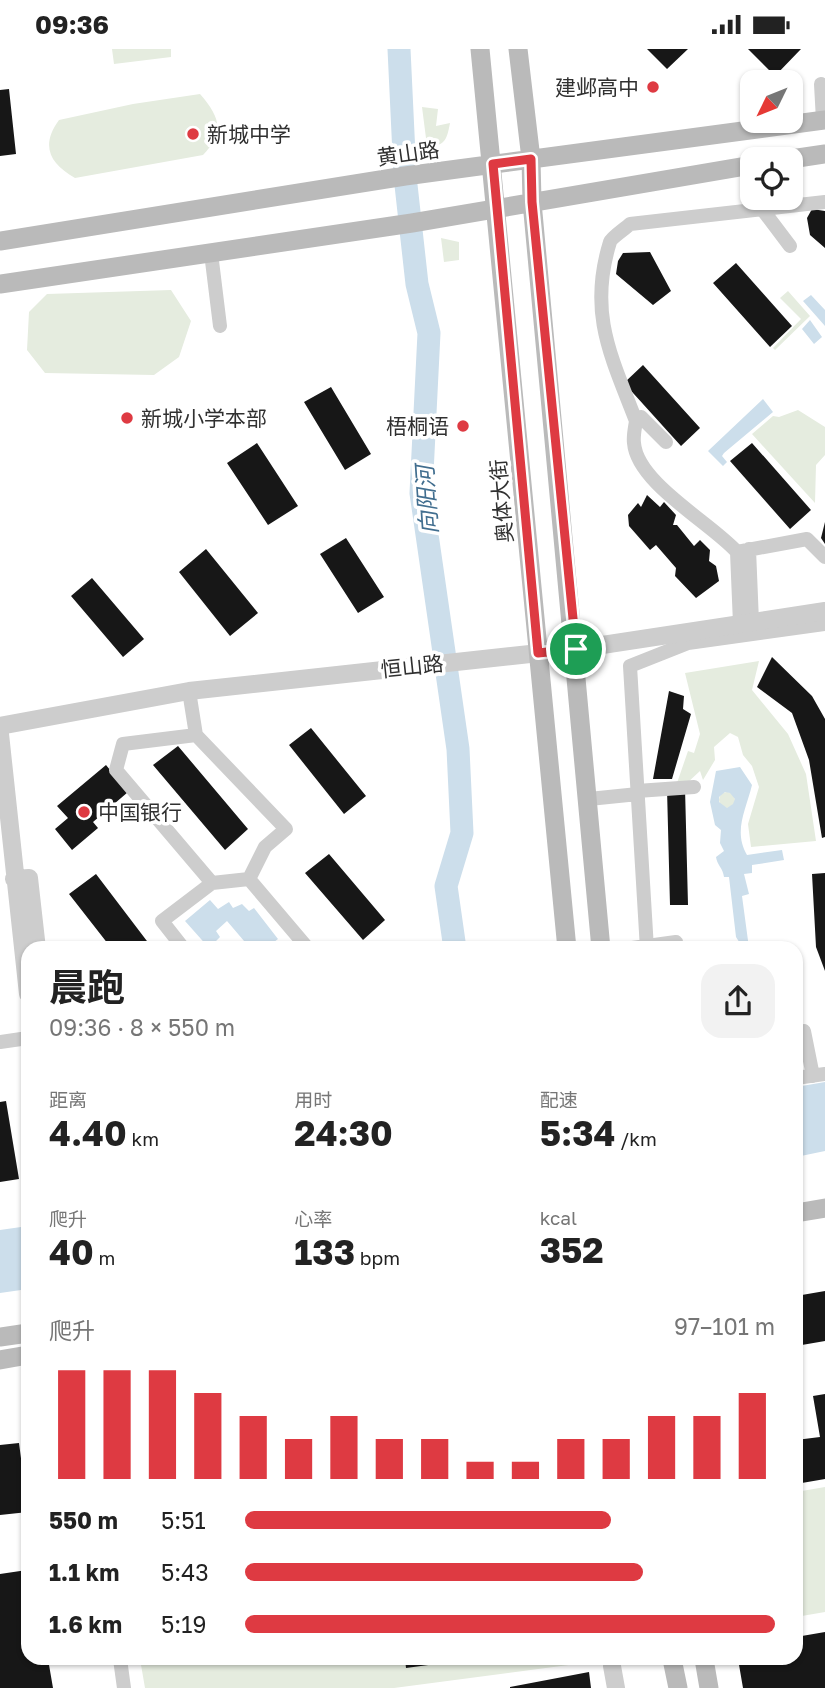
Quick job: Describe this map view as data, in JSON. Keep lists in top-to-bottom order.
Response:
{
  "streets": {
    "main road": ["黄山路", "奥体大街"],
    "street": ["恒山路"]
  },
  "crossings": [
    ["黄山路", "奥体大街"],
    ["奥体大街", "恒山路"]
  ],
  "water": ["向阳河"],
  "places": [
    "建邺高中",
    "新城中学",
    "新城小学本部",
    "梧桐语",
    "中国银行"
  ],
  "north": "bottom left",
  "page": {
    "status": "09:36",
    "heading": ["晨跑", "09:36 · 8 × 550 m"],
    "stats": [
      ["距离", "4.40 km"],
      ["用时", "24:30"],
      ["配速", "5:34 /km"],
      ["爬升", "40 m"],
      ["心率", "133 bpm"],
      ["kcal", "352"]
    ],
    "chart": ["爬升", "97–101 m"],
    "list": [
      {
        "name": "550 m",
        "note": "5:51"
      },
      {
        "name": "1.1 km",
        "note": "5:43"
      },
      {
        "name": "1.6 km",
        "note": "5:19"
      }
    ]
  }
}
